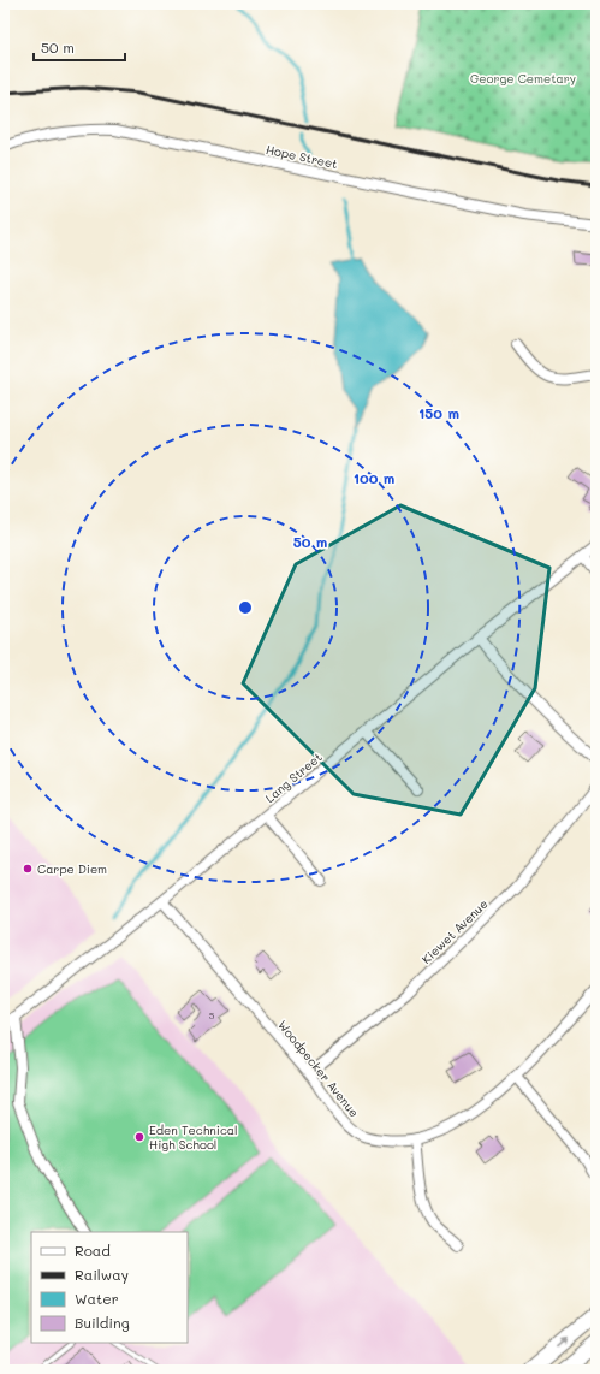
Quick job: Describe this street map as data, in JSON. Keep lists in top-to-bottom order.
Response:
{
  "streets": {
    "street": [
      "Hope Street",
      "Lang Street",
      "Kiewet Avenue",
      "Woodpecker Avenue"
    ]
  },
  "crossings": [
    ["Lang Street", "Woodpecker Avenue"],
    ["Kiewet Avenue", "Woodpecker Avenue"]
  ],
  "parks": ["George Cemetary"],
  "places": ["Carpe Diem", "Eden Technical High School"],
  "house_numbers": ["5"],
  "legend": [
    "Road",
    "Railway",
    "Water",
    "Building"
  ],
  "scale_bar": "50 m",
  "rings": ["150 m", "100 m", "50 m"]
}
